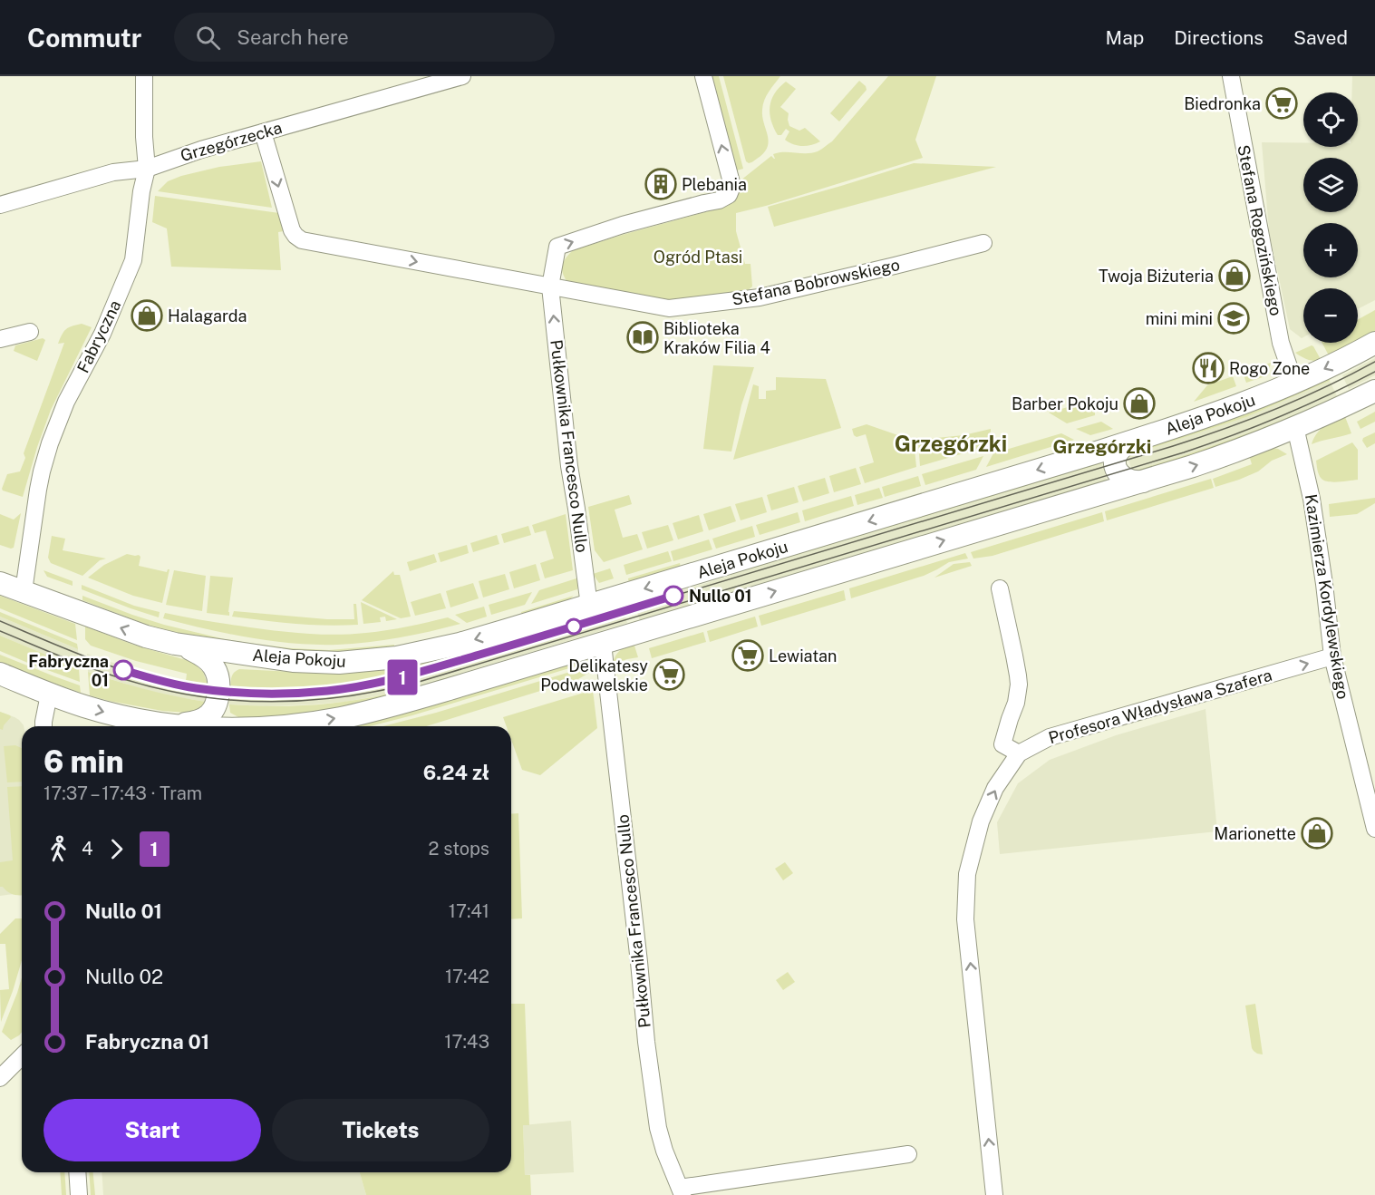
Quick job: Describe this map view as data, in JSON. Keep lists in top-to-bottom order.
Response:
{
  "streets": {
    "main road": ["Aleja Pokoju"],
    "street": [
      "Grzegórzecka",
      "Stefana Rogozińskiego",
      "Stefana Bobrowskiego",
      "Fabryczna",
      "Pułkownika Francesco Nullo",
      "Kazimierza Kordylewskiego",
      "Profesora Władysława Szafera"
    ]
  },
  "crossings": [
    ["Grzegórzecka", "Stefana Bobrowskiego"],
    ["Grzegórzecka", "Fabryczna"],
    ["Stefana Rogozińskiego", "Aleja Pokoju"],
    ["Stefana Bobrowskiego", "Pułkownika Francesco Nullo"],
    ["Fabryczna", "Aleja Pokoju"],
    ["Aleja Pokoju", "Pułkownika Francesco Nullo"],
    ["Kazimierza Kordylewskiego", "Profesora Władysława Szafera"]
  ],
  "one_way": ["Stefana Bobrowskiego", "Pułkownika Francesco Nullo", "Profesora Władysława Szafera"],
  "districts": ["Grzegórzki", "Grzegórzki"],
  "parks": ["Ogród Ptasi"],
  "places": {
    "supermarket": ["Biedronka", "Lewiatan", "Delikatesy Podwawelskie"],
    "building": ["Plebania"],
    "shop": [
      "Twoja Biżuteria",
      "Halagarda",
      "Barber Pokoju",
      "Marionette"
    ],
    "school or university": ["mini mini"],
    "library": ["Biblioteka Kraków Filia 4"],
    "restaurant": ["Rogo Zone"],
    "other": ["Nullo 01", "Fabryczna 01"]
  },
  "lines": ["tram line 1"],
  "page": {
    "header": "Commutr",
    "search": "Search here",
    "nav": ["Map", "Directions", "Saved"],
    "on_map": "1",
    "map_buttons": ["+", "−"],
    "heading": ["6 min", "17:37 – 17:43 · Tram", "6.24 zł"],
    "legs": ["4", "1", "2 stops"],
    "list": [
      {
        "name": "Nullo 01",
        "value": "17:41"
      },
      {
        "name": "Nullo 02",
        "value": "17:42"
      },
      {
        "name": "Fabryczna 01",
        "value": "17:43"
      }
    ],
    "buttons": ["Start", "Tickets"]
  }
}
